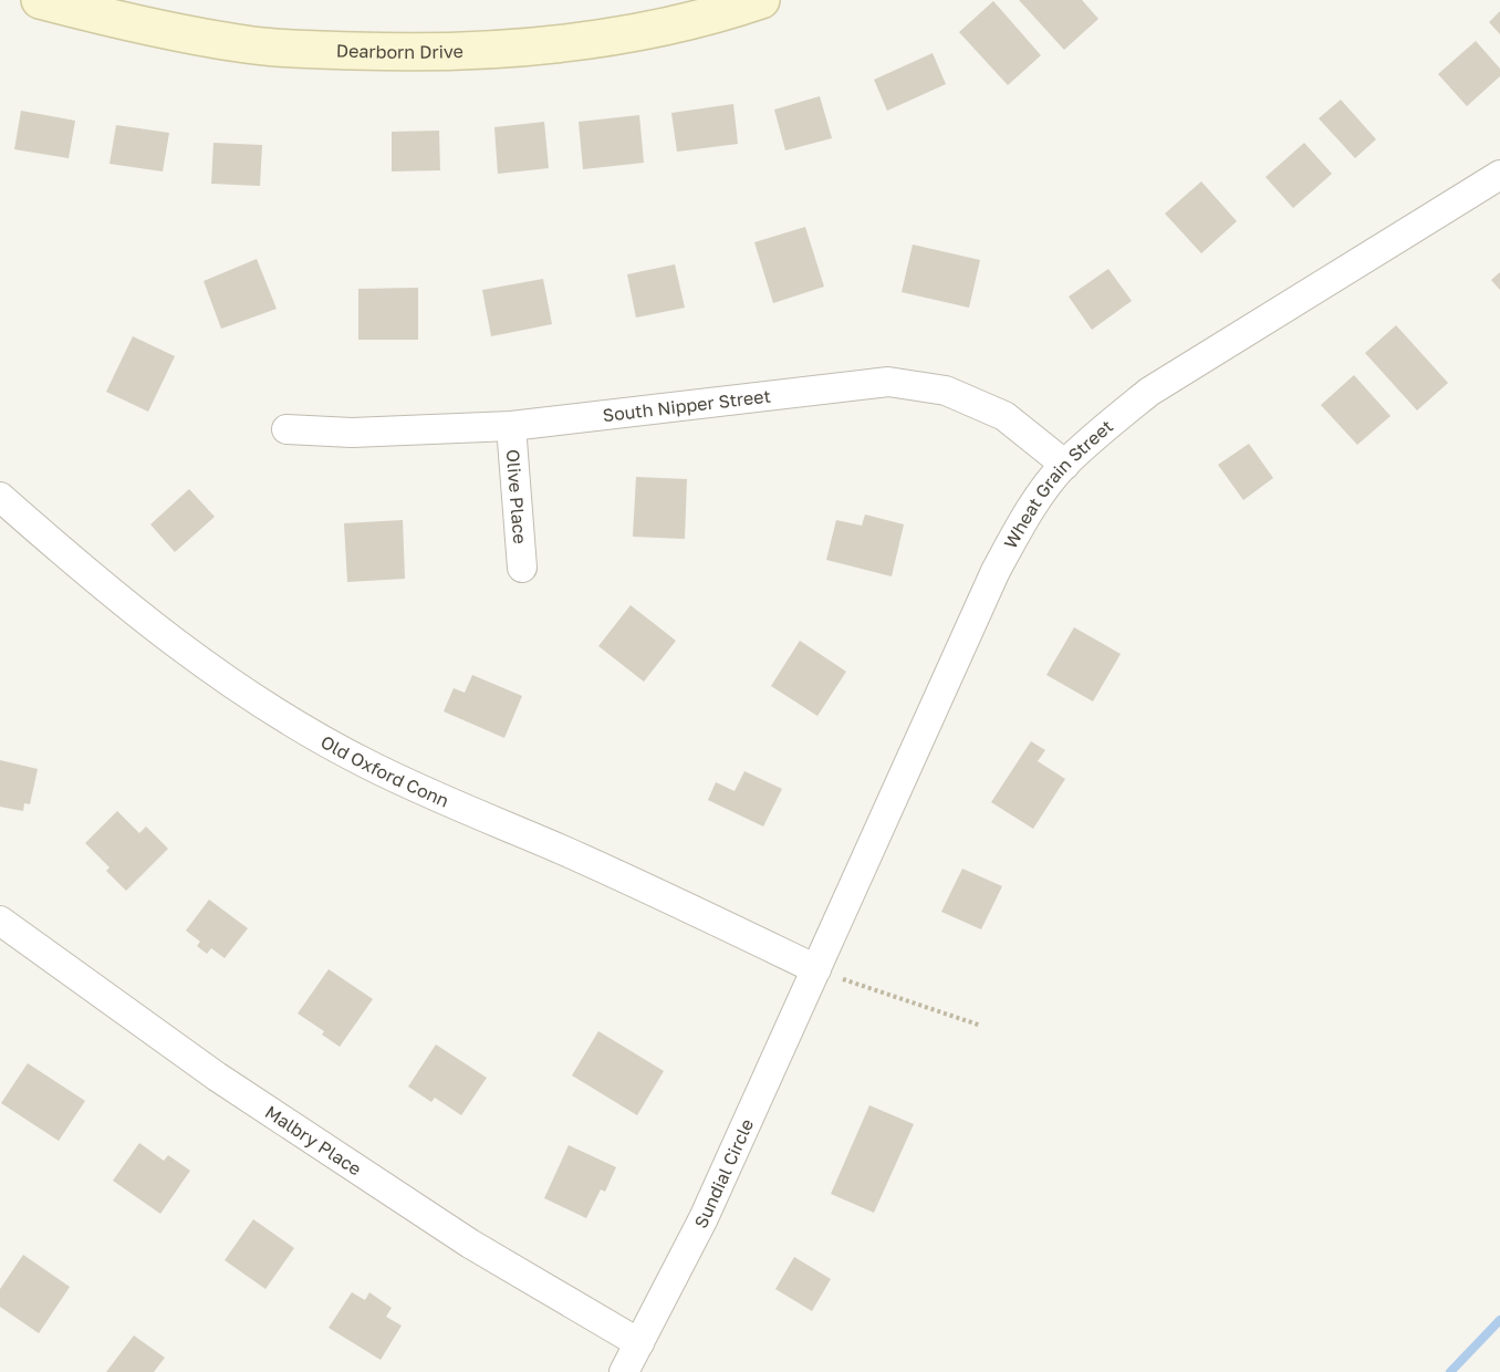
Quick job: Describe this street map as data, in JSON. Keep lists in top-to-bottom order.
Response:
{
  "streets": {
    "street": [
      "Dearborn Drive",
      "South Nipper Street",
      "Wheat Grain Street",
      "Olive Place",
      "Old Oxford Conn",
      "Malbry Place",
      "Sundial Circle"
    ]
  },
  "crossings": [
    ["South Nipper Street", "Wheat Grain Street"],
    ["South Nipper Street", "Olive Place"],
    ["Wheat Grain Street", "Old Oxford Conn"],
    ["Wheat Grain Street", "Sundial Circle"],
    ["Old Oxford Conn", "Sundial Circle"],
    ["Malbry Place", "Sundial Circle"]
  ]
}
